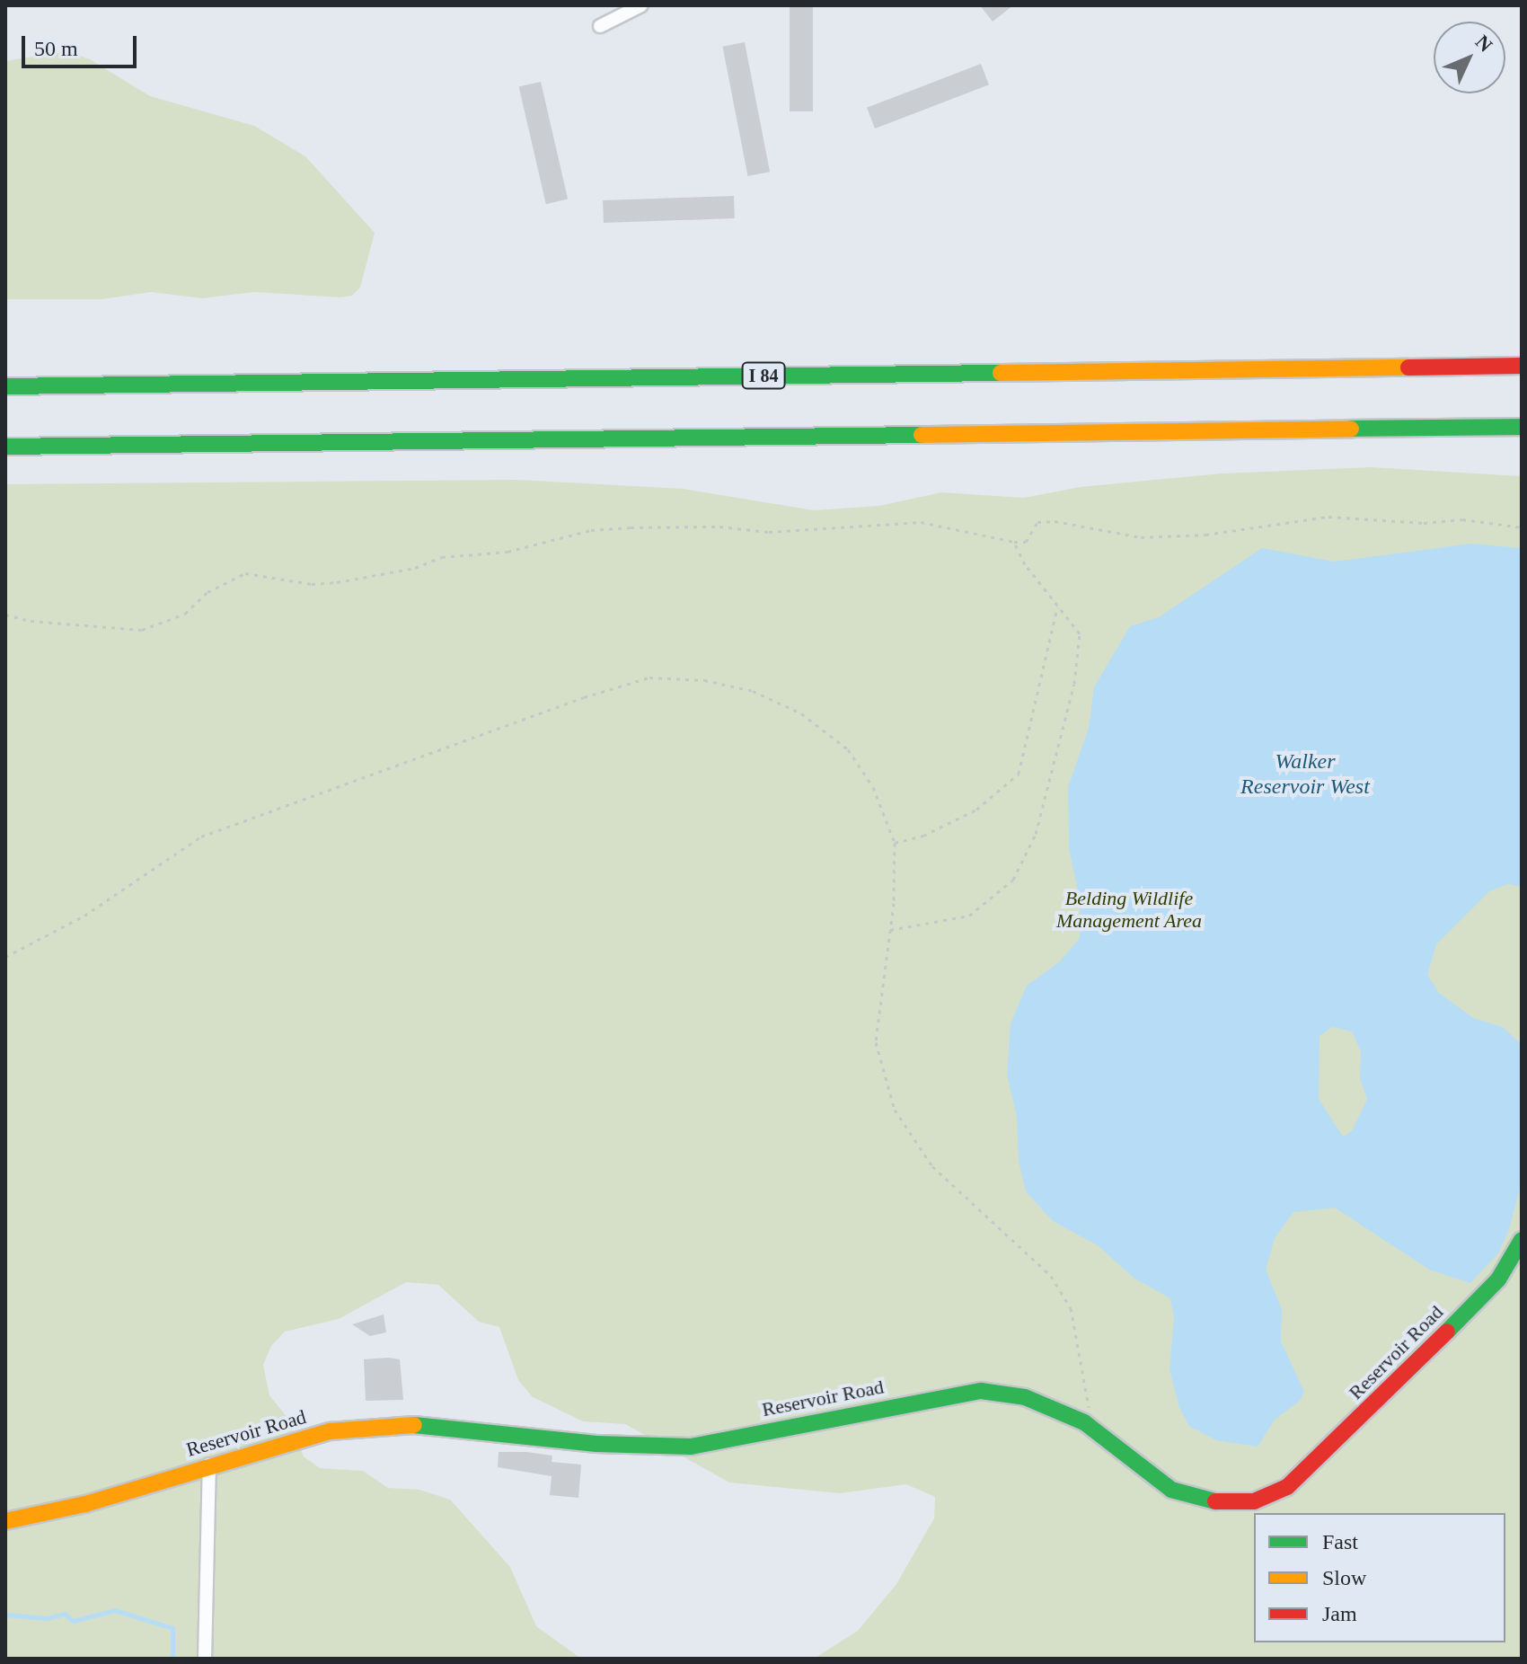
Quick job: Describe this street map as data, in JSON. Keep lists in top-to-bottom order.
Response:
{
  "streets": {
    "main road": ["I 84", "Reservoir Road"]
  },
  "water": ["Walker Reservoir West"],
  "parks": ["Belding Wildlife Management Area"],
  "legend": ["Fast", "Slow", "Jam"],
  "scale_bar": "50 m",
  "north": "top right"
}
